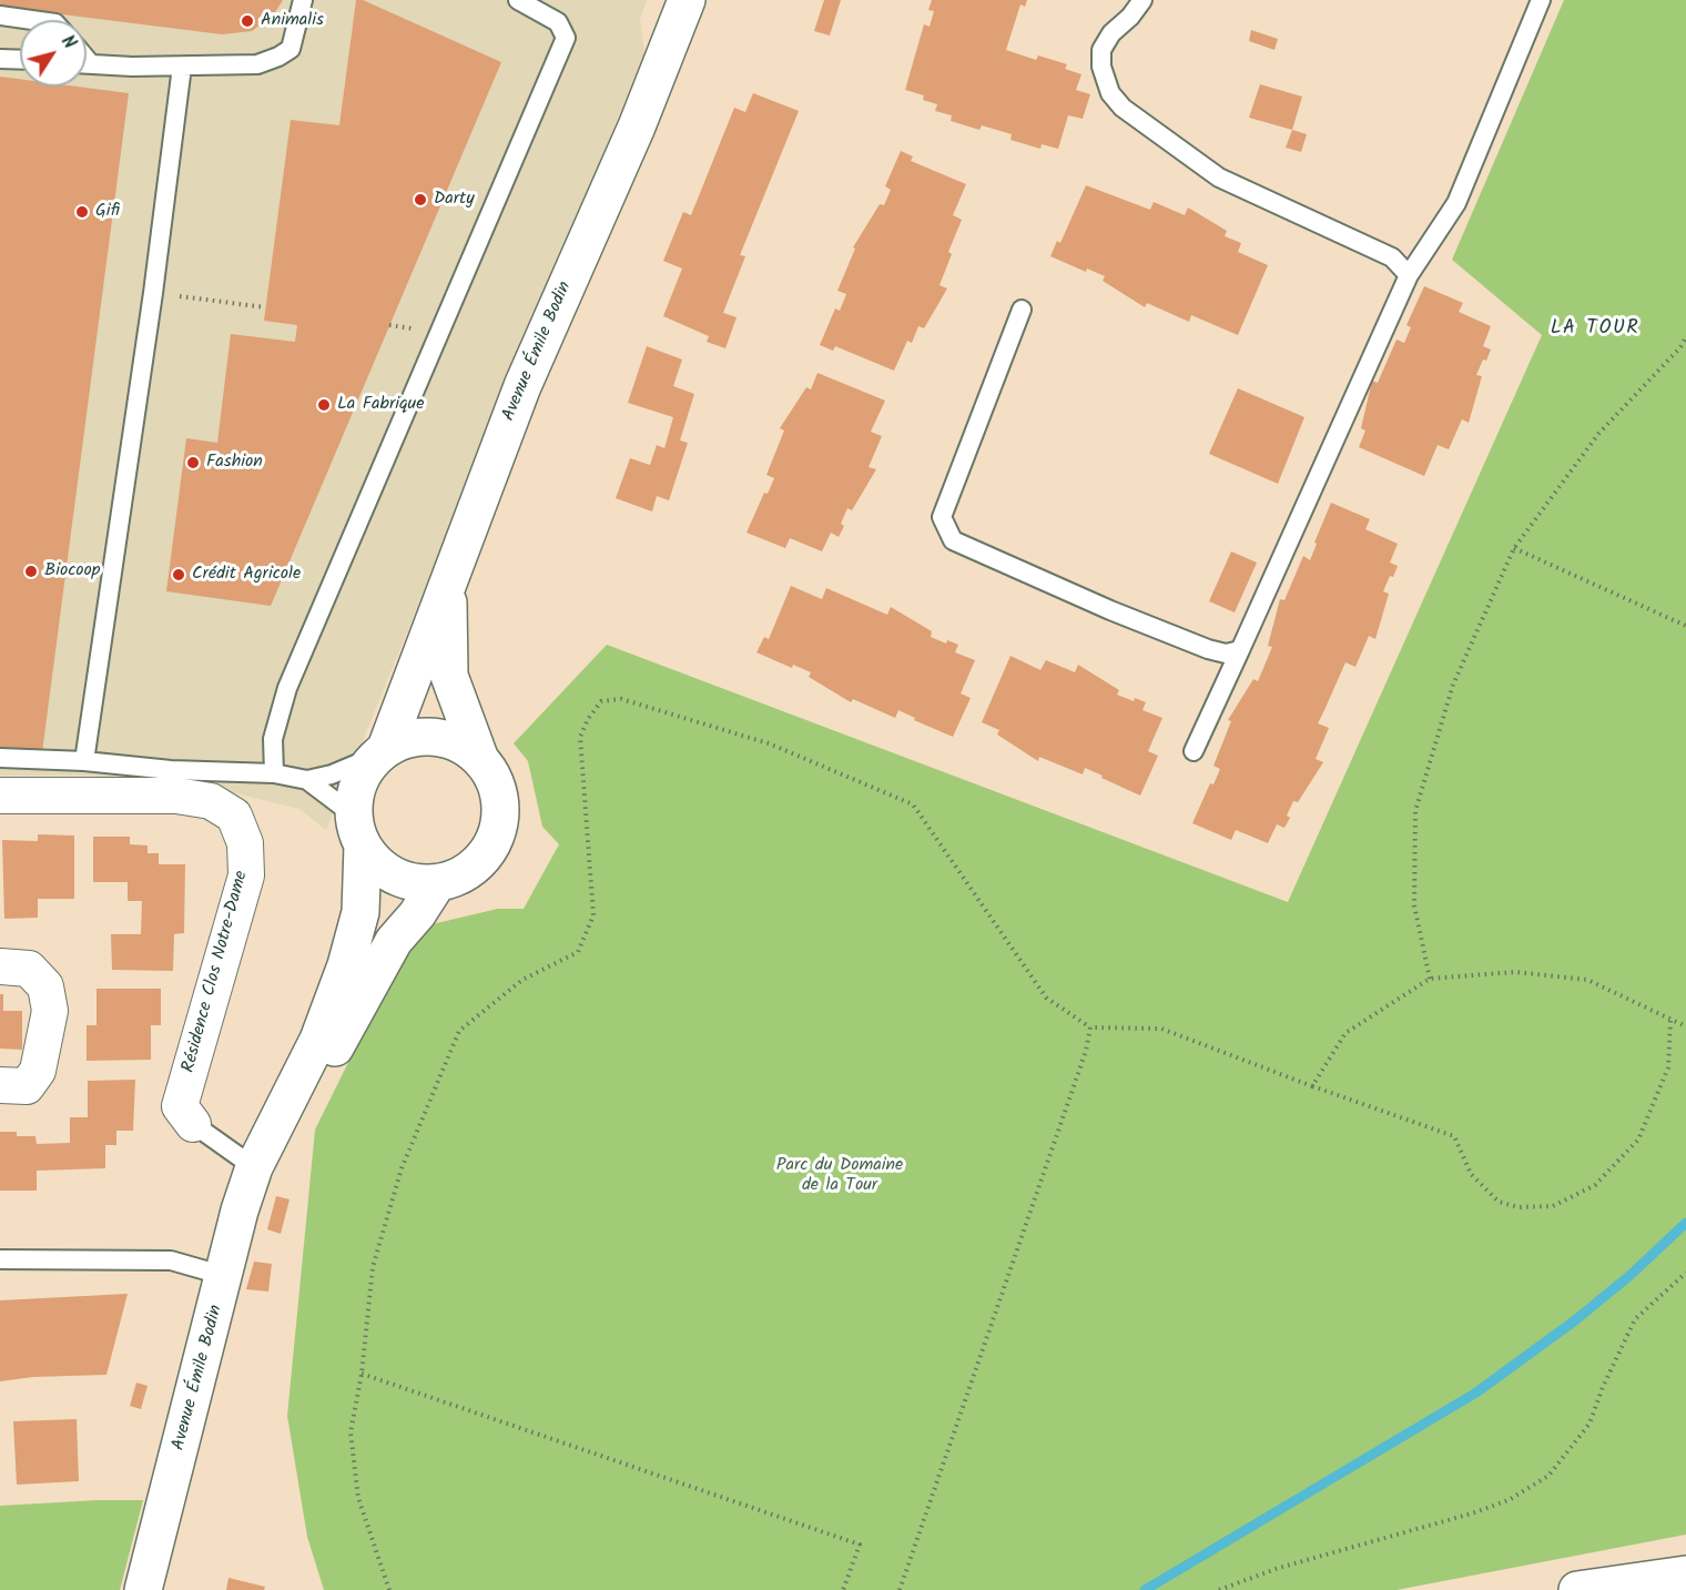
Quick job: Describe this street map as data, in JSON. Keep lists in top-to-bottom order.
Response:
{
  "streets": {
    "main road": ["Avenue Émile Bodin"],
    "street": ["Résidence Clos Notre-Dame"]
  },
  "districts": ["LA TOUR"],
  "parks": ["Parc du Domaine de la Tour"],
  "places": [
    "Animalis",
    "Darty",
    "Gifi",
    "La Fabrique",
    "Fashion",
    "Biocoop",
    "Crédit Agricole"
  ],
  "north": "top right"
}
